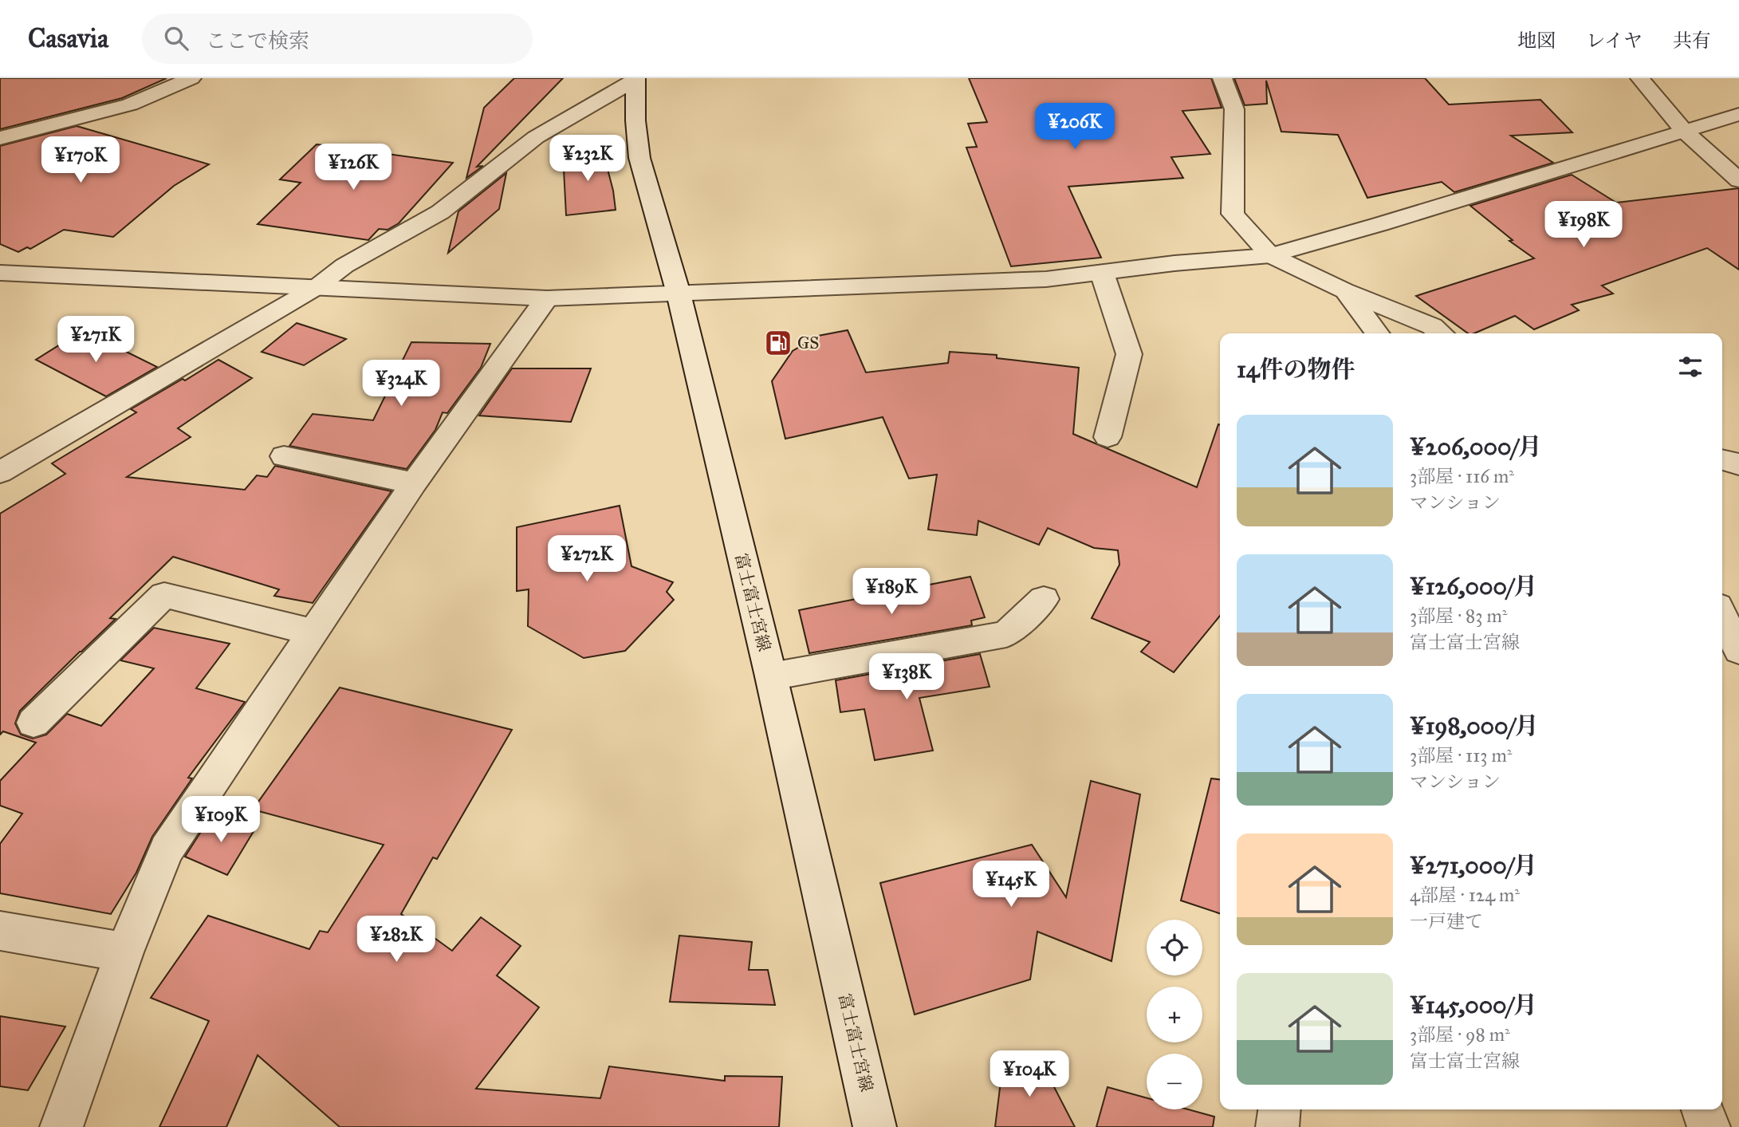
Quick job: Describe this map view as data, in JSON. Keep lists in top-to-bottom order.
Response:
{
  "streets": {
    "street": ["富士富士宮線"]
  },
  "places": {
    "fuel station": ["GS"]
  },
  "page": {
    "header": "Casavia",
    "search": "ここで検索",
    "nav": ["地図", "レイヤ", "共有"],
    "price": [
      "¥206K",
      "¥232K",
      "¥170K",
      "¥126K",
      "¥198K",
      "¥271K",
      "¥324K",
      "¥272K",
      "¥189K",
      "¥138K",
      "¥109K",
      "¥145K",
      "¥282K",
      "¥104K"
    ],
    "heading": "14件の物件",
    "list": [
      {
        "name": "¥206,000/月",
        "note": "3部屋 · 116 m² · マンション"
      },
      {
        "name": "¥126,000/月",
        "note": "3部屋 · 83 m² · 富士富士宮線"
      },
      {
        "name": "¥198,000/月",
        "note": "3部屋 · 113 m² · マンション"
      },
      {
        "name": "¥271,000/月",
        "note": "4部屋 · 124 m² · 一戸建て"
      },
      {
        "name": "¥145,000/月",
        "note": "3部屋 · 98 m² · 富士富士宮線"
      }
    ],
    "map_buttons": ["+", "−"]
  }
}
